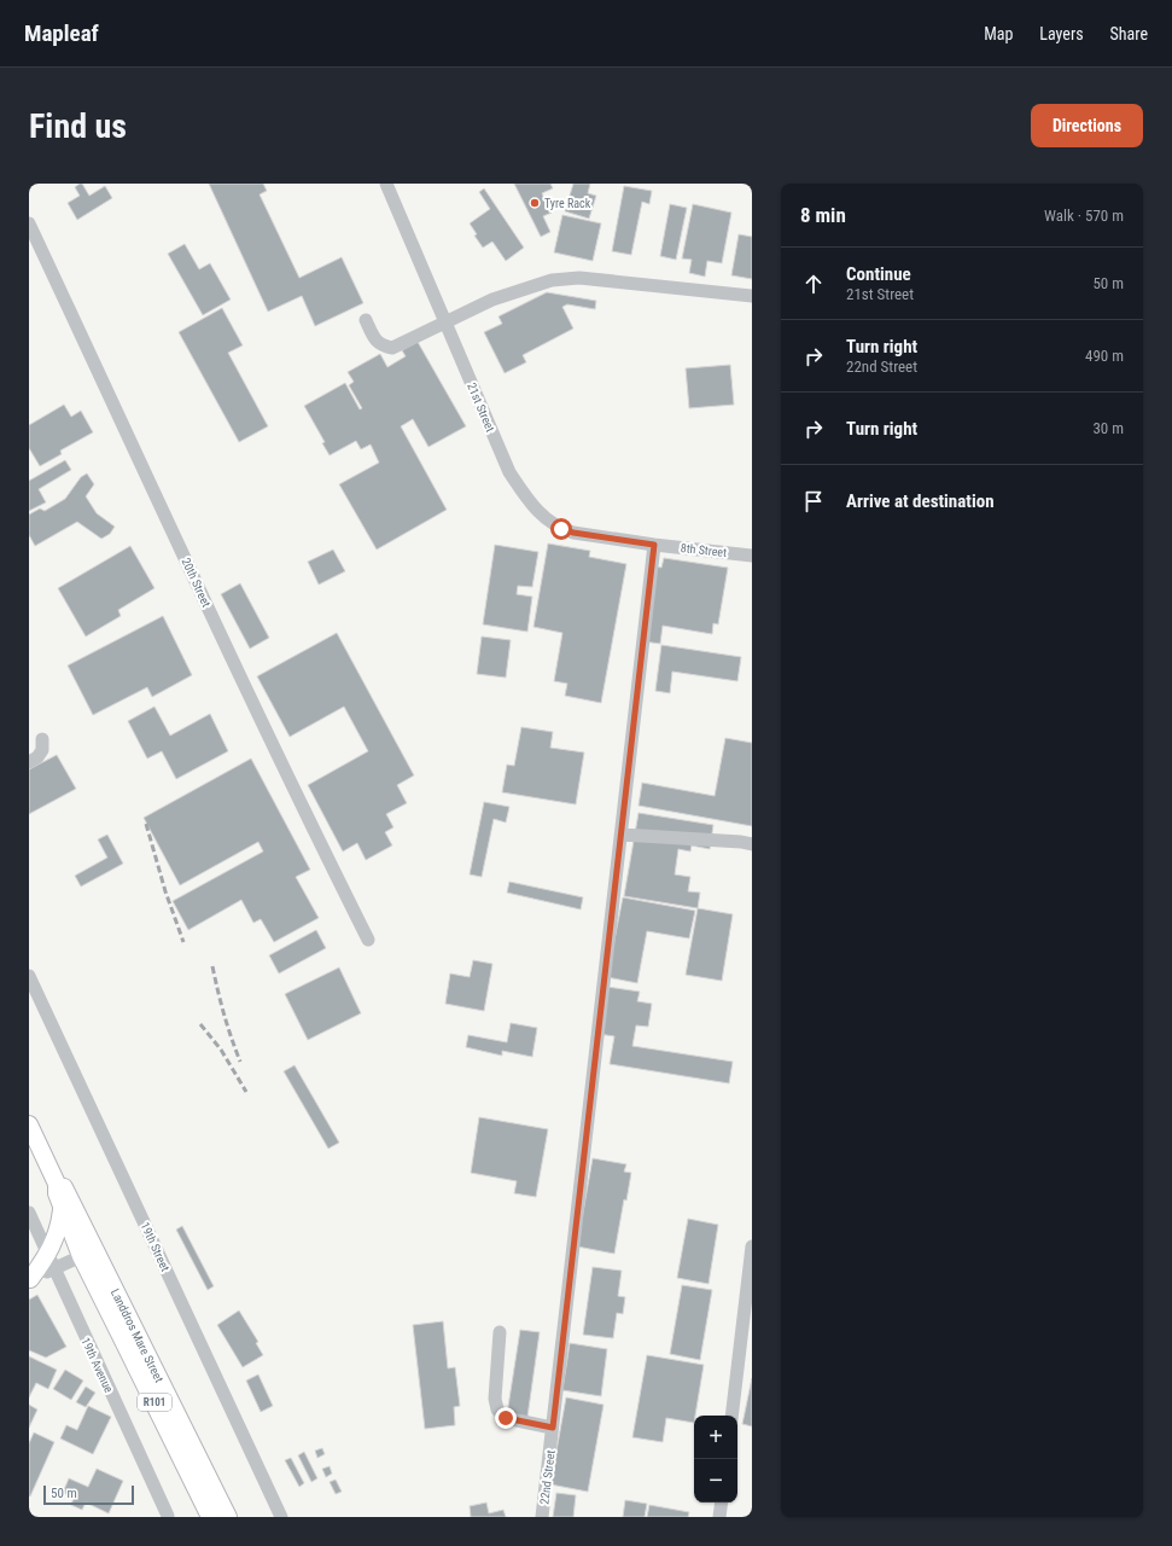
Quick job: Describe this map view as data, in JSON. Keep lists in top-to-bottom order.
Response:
{
  "streets": {
    "main road": ["Landdros Mare Street", "R101"],
    "street": [
      "21st Street",
      "8th Street",
      "20th Street",
      "19th Street",
      "19th Avenue",
      "22nd Street"
    ]
  },
  "crossings": [
    ["21st Street", "8th Street"],
    ["21st Street", "22nd Street"],
    ["8th Street", "22nd Street"]
  ],
  "places": ["Tyre Rack"],
  "scale_bar": "50 m",
  "page": {
    "header": "Mapleaf",
    "nav": ["Map", "Layers", "Share"],
    "buttons": "Directions",
    "title": "Find us",
    "heading": ["8 min", "Walk · 570 m"],
    "list": [
      ["Continue", "21st Street", "50 m"],
      ["Turn right", "22nd Street", "490 m"],
      ["Turn right", "30 m"],
      "Arrive at destination"
    ],
    "map_buttons": ["+", "−"],
    "scale": "50 m"
  }
}
